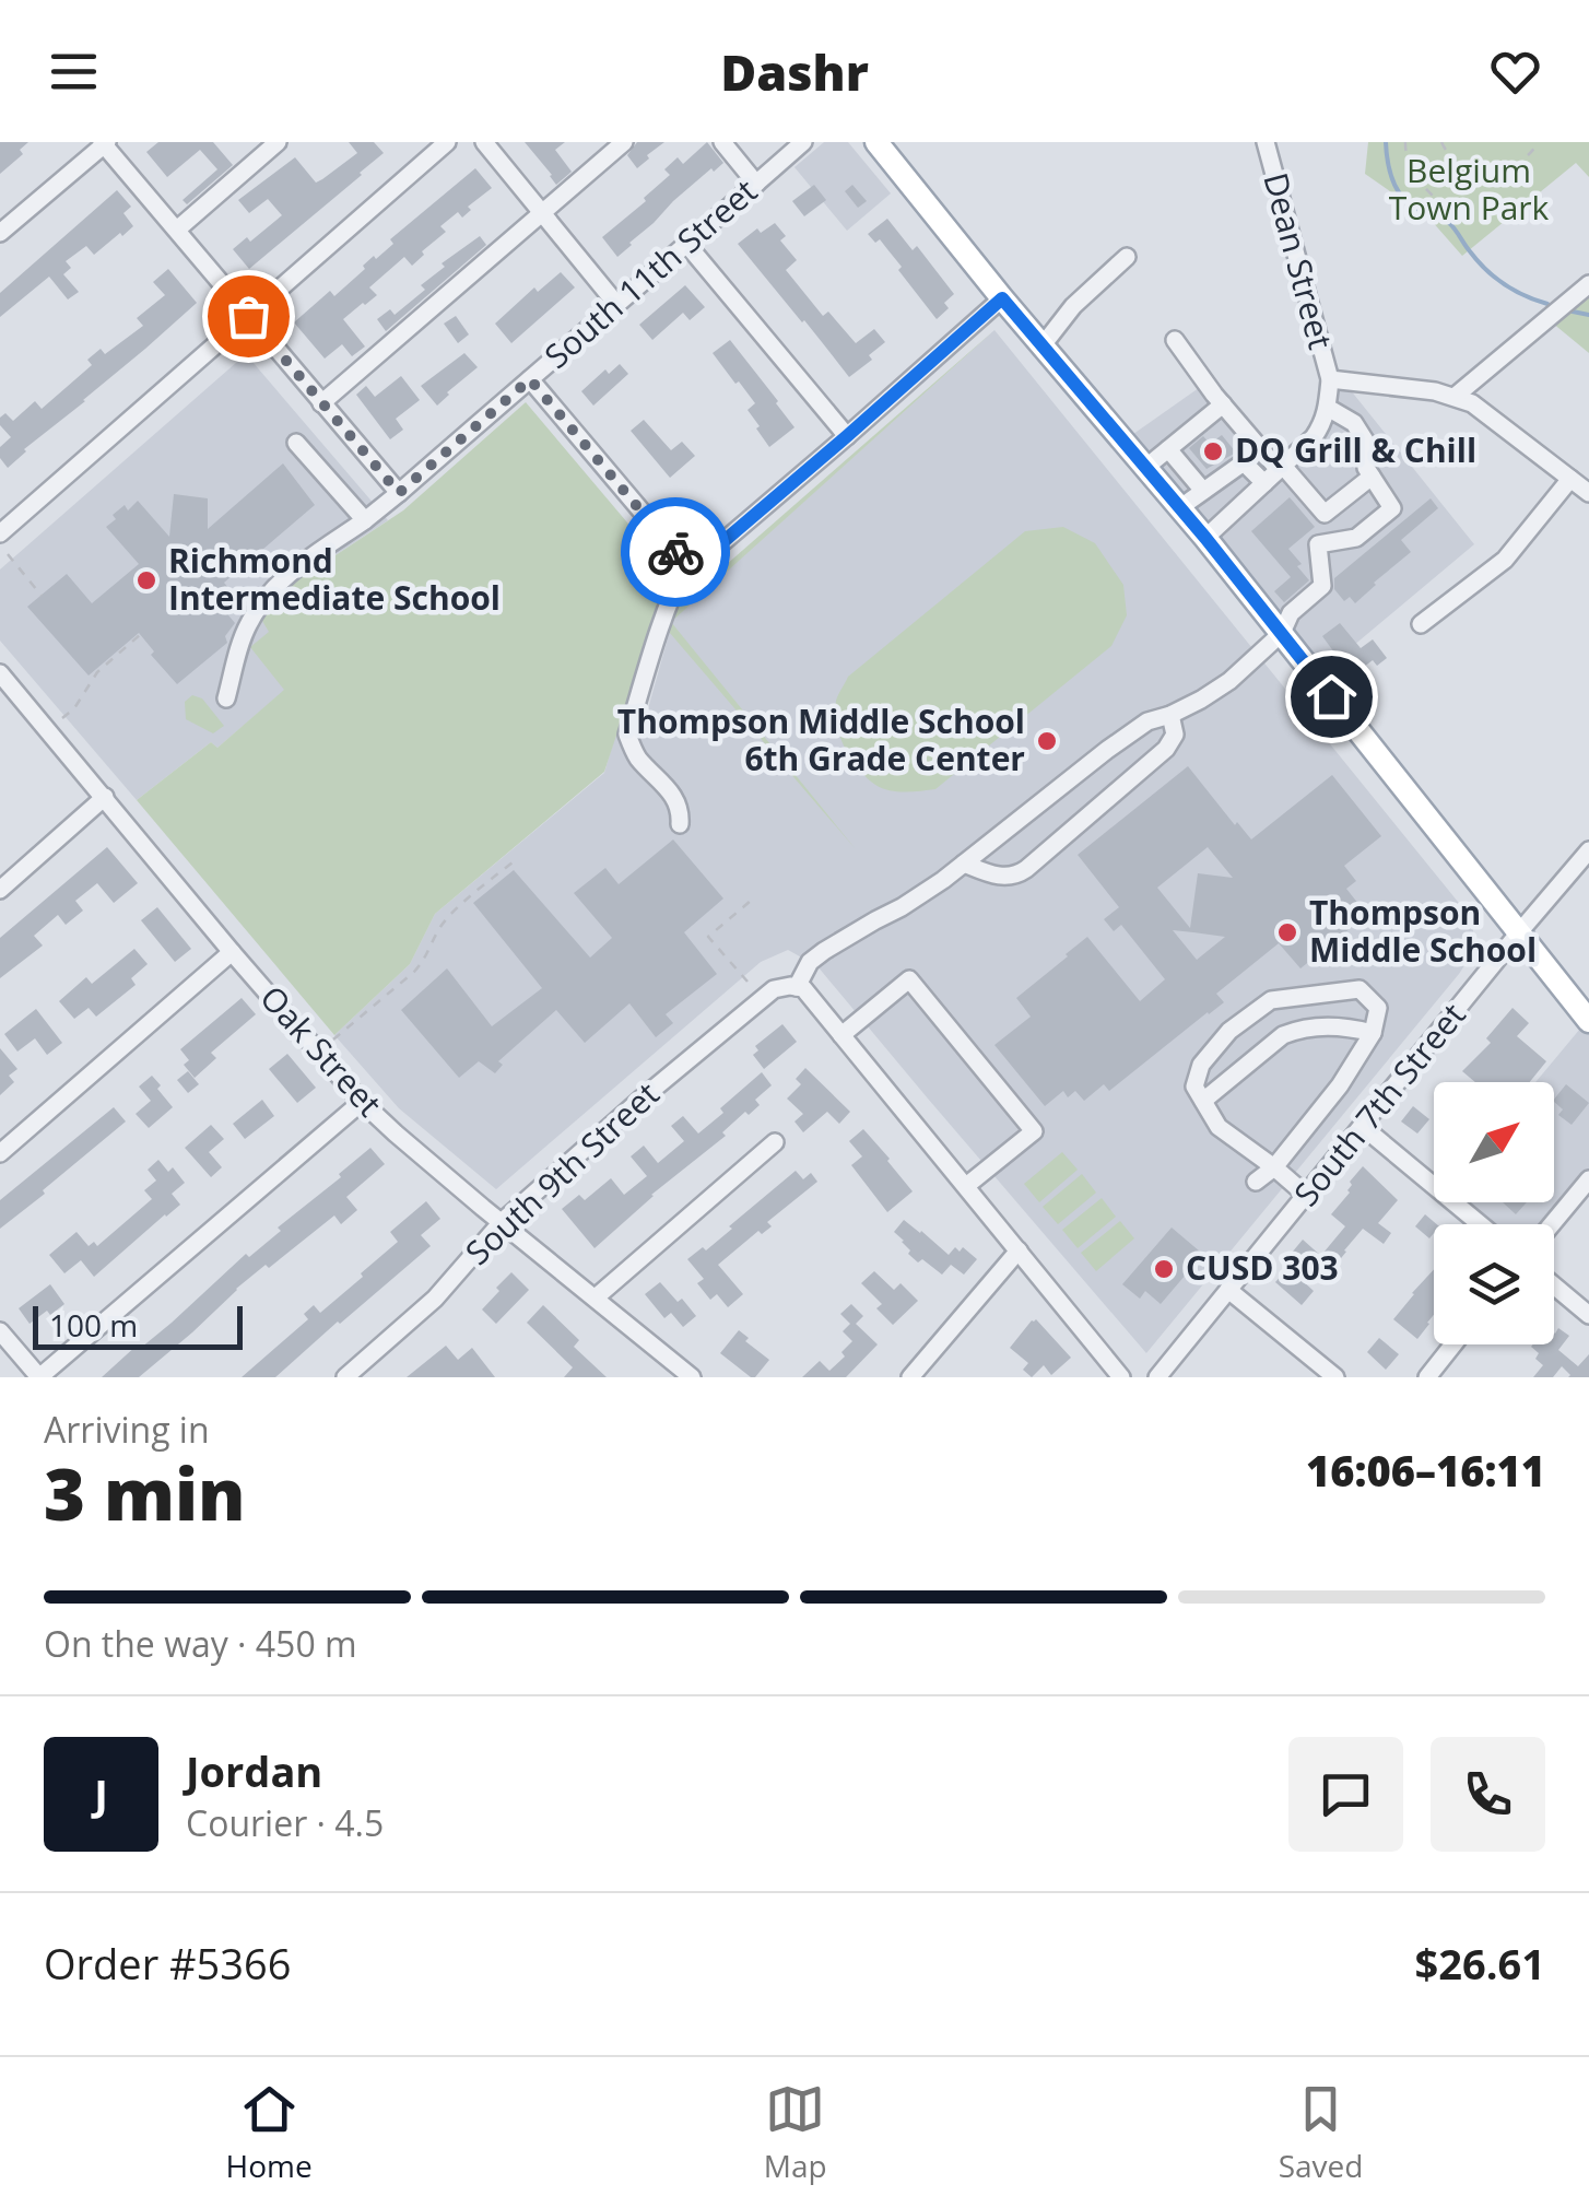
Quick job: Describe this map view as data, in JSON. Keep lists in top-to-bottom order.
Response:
{
  "streets": {
    "street": [
      "Dean Street",
      "South 11th Street",
      "Oak Street",
      "South 7th Street",
      "South 9th Street"
    ]
  },
  "crossings": [
    ["Oak Street", "South 9th Street"]
  ],
  "parks": ["Belgium Town Park"],
  "places": [
    "DQ Grill & Chill",
    "Richmond Intermediate School",
    "Thompson Middle School 6th Grade Center",
    "Thompson Middle School",
    "CUSD 303"
  ],
  "scale_bar": "100 m",
  "north": "top right",
  "page": {
    "header": "Dashr",
    "scale": "100 m",
    "heading": ["3 min", "Arriving in", "16:06–16:11"],
    "panel": [
      "Jordan",
      "Courier · 4.5",
      "Order #5366",
      "$26.61"
    ],
    "bar": "On the way · 450 m",
    "round": "J",
    "tabs": ["Home", "Map", "Saved"]
  }
}
